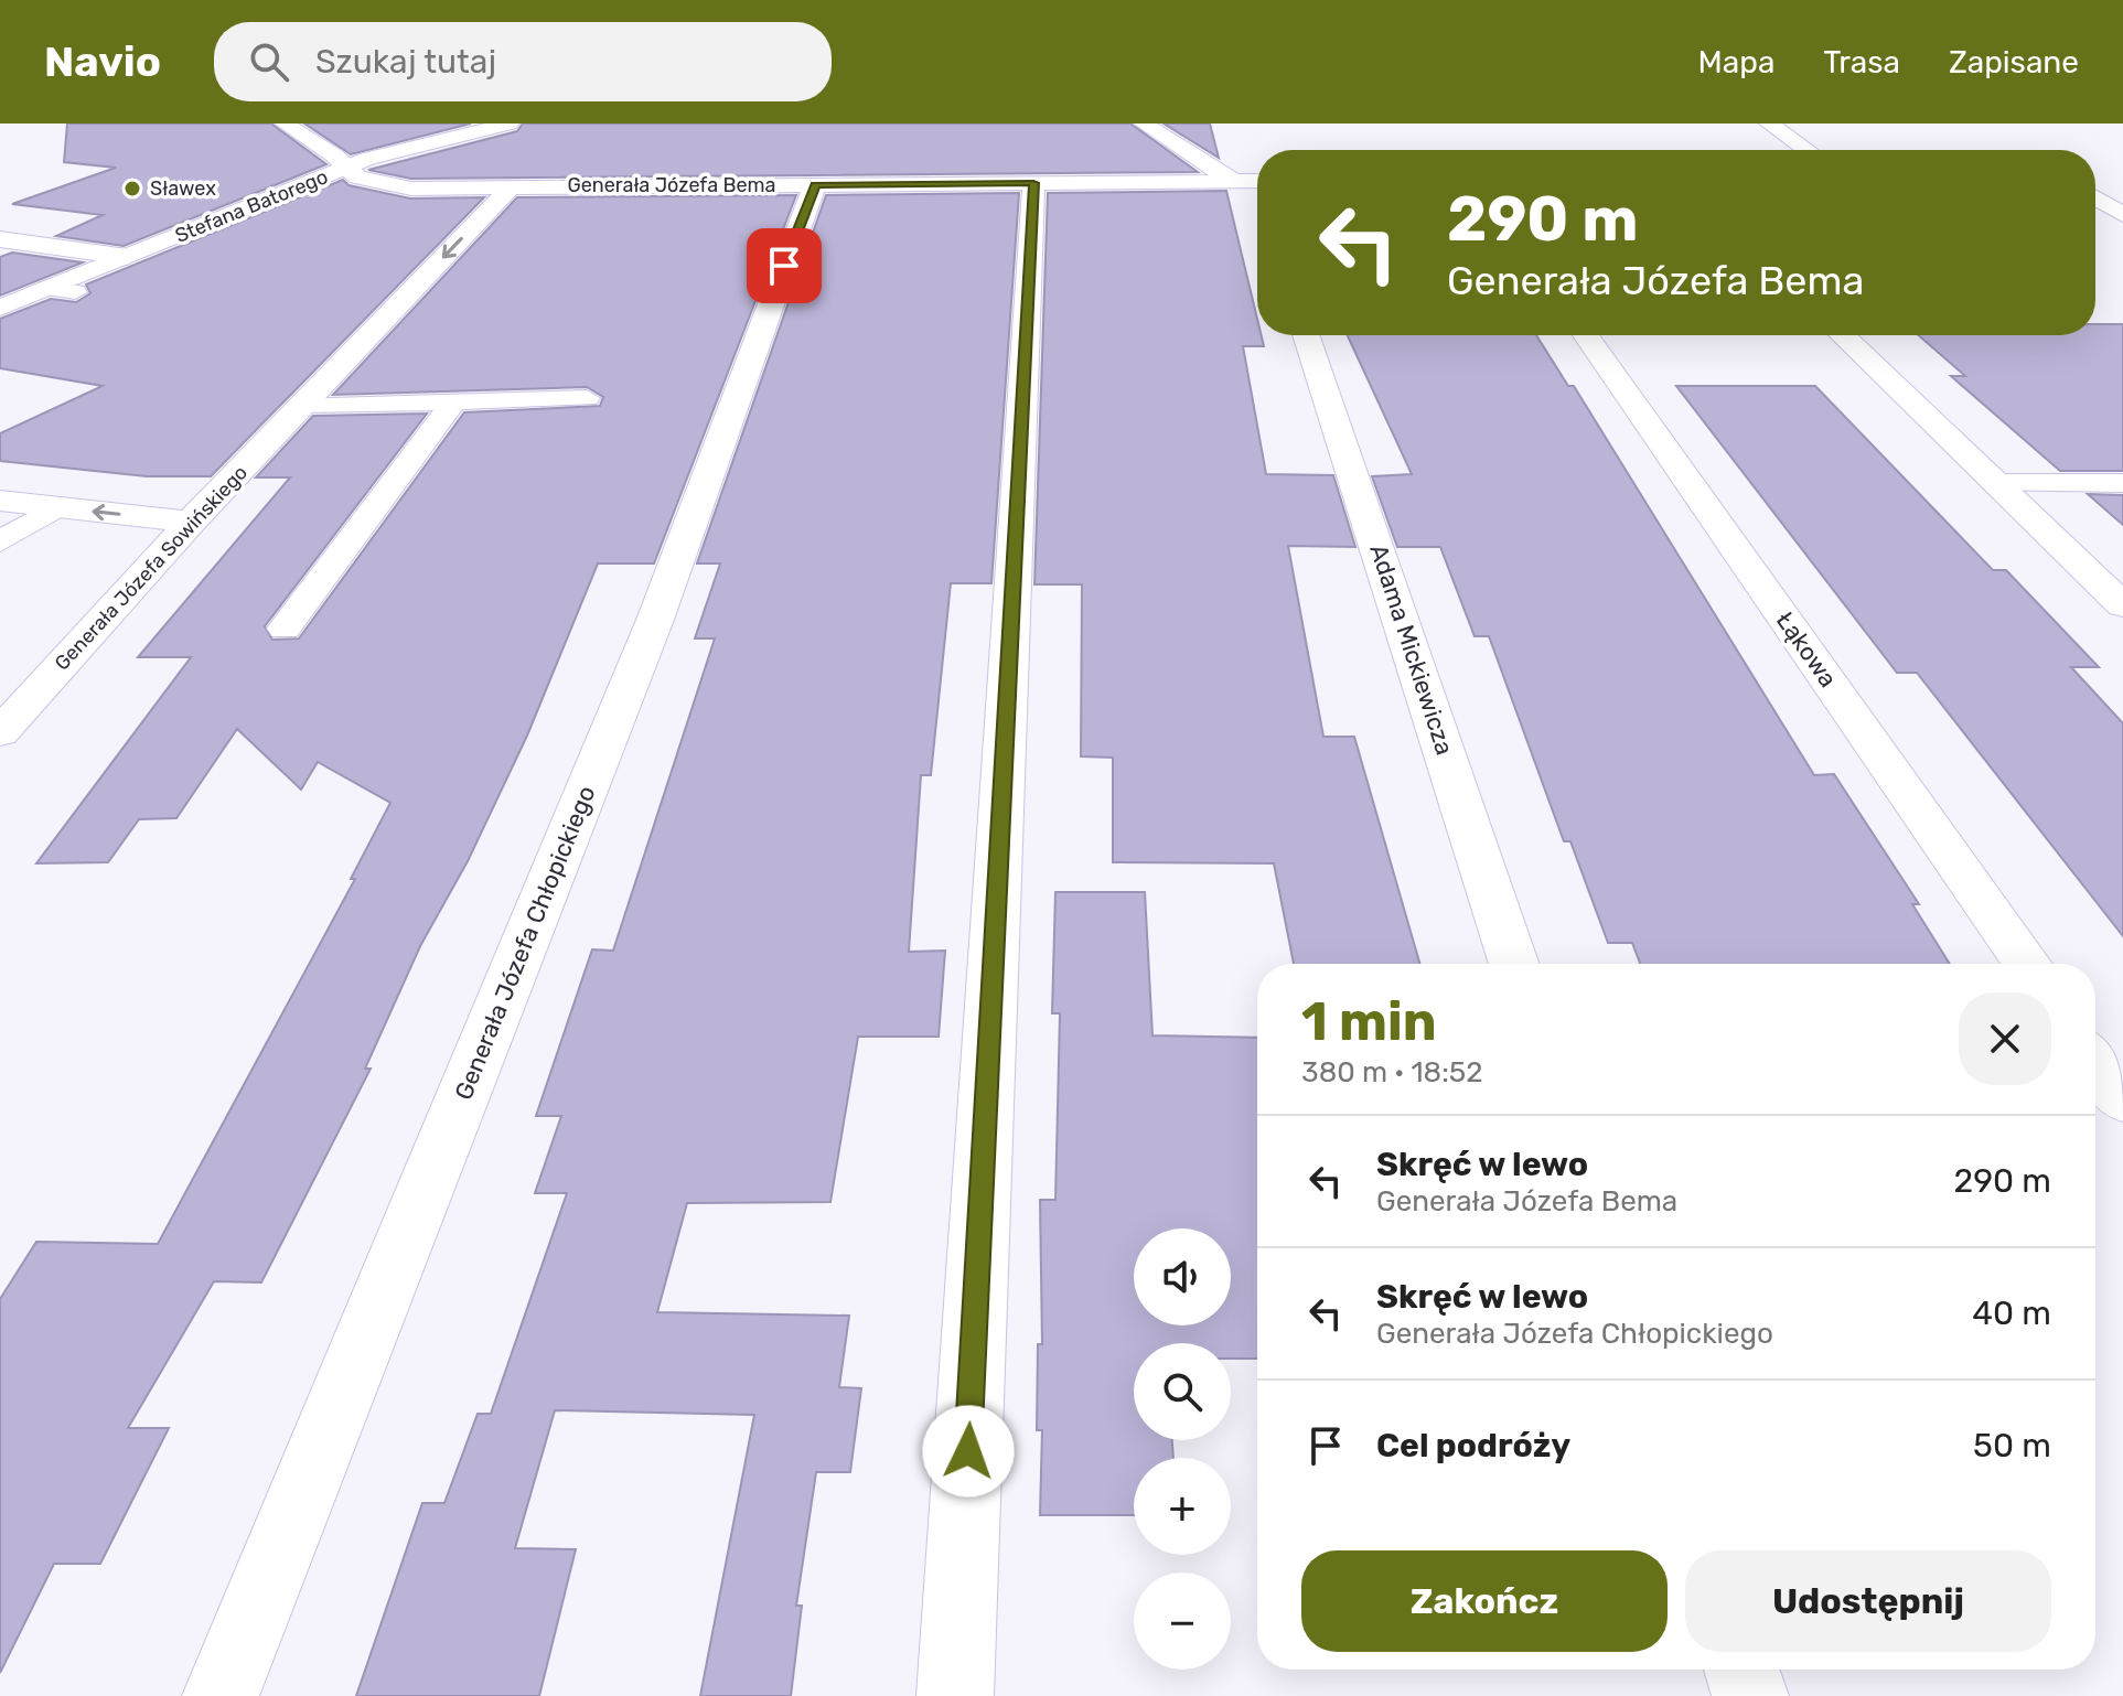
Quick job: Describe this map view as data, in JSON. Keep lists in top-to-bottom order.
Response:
{
  "streets": {
    "street": [
      "Generała Józefa Bema",
      "Stefana Batorego",
      "Generała Józefa Sowińskiego",
      "Adama Mickiewicza",
      "Łąkowa",
      "Generała Józefa Chłopickiego"
    ]
  },
  "crossings": [
    ["Generała Józefa Bema", "Stefana Batorego"],
    ["Generała Józefa Bema", "Generała Józefa Sowińskiego"],
    ["Generała Józefa Bema", "Generała Józefa Chłopickiego"]
  ],
  "one_way": ["Generała Józefa Sowińskiego"],
  "places": ["Sławex"],
  "page": {
    "header": "Navio",
    "search": "Szukaj tutaj",
    "nav": ["Mapa", "Trasa", "Zapisane"],
    "turn": ["290 m", "Generała Józefa Bema"],
    "heading": ["1 min", "380 m · 18:52"],
    "list": [
      {
        "name": "Skręć w lewo",
        "note": "Generała Józefa Bema",
        "value": "290 m"
      },
      {
        "name": "Skręć w lewo",
        "note": "Generała Józefa Chłopickiego",
        "value": "40 m"
      },
      {
        "name": "Cel podróży",
        "value": "50 m"
      }
    ],
    "map_buttons": ["+", "−"],
    "buttons": ["Zakończ", "Udostępnij"]
  }
}
